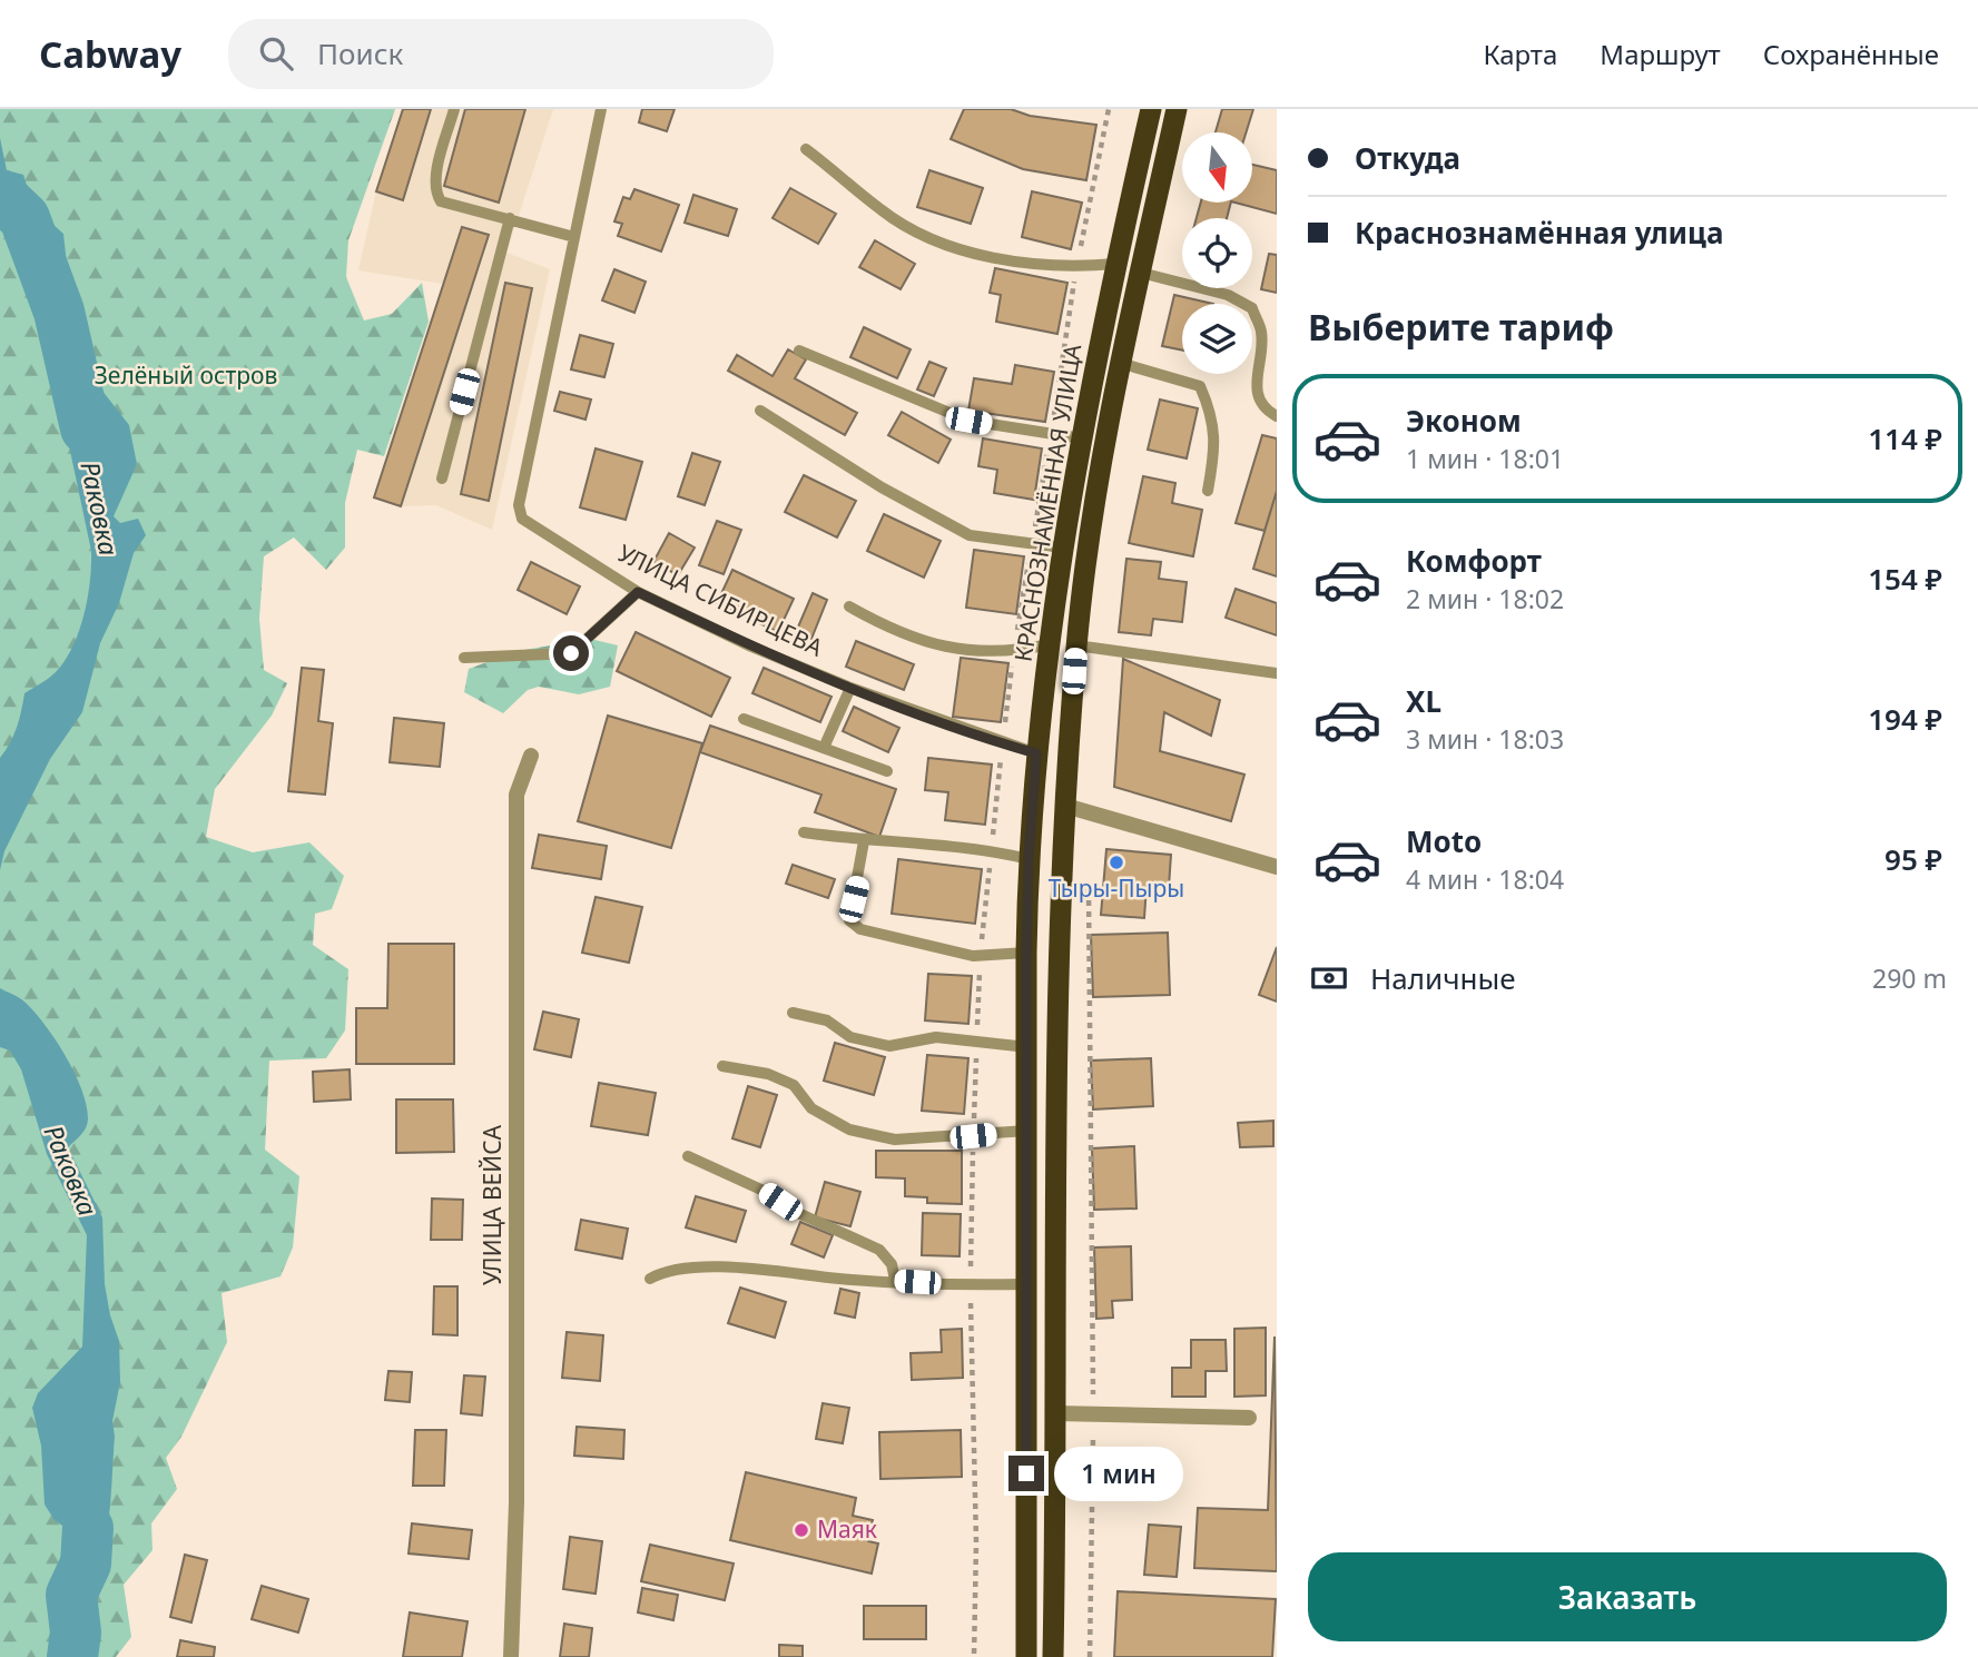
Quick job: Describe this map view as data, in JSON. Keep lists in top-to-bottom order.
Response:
{
  "streets": {
    "highway": ["КРАСНОЗНАМЁННАЯ УЛИЦА"],
    "street": ["УЛИЦА ВЕЙСА"],
    "lane": ["УЛИЦА СИБИРЦЕВА"]
  },
  "crossings": [
    ["КРАСНОЗНАМЁННАЯ УЛИЦА", "УЛИЦА СИБИРЦЕВА"]
  ],
  "water": ["Раковка"],
  "parks": ["Зелёный остров"],
  "places": ["Тыры-Пыры", "Маяк"],
  "north": "bottom",
  "page": {
    "header": "Cabway",
    "search": "Поиск",
    "nav": ["Карта", "Маршрут", "Сохранённые"],
    "banner": ["Откуда", "Краснознамённая улица"],
    "heading": "Выберите тариф",
    "list": [
      {
        "name": "Эконом",
        "note": "1 мин · 18:01",
        "value": "114 ₽"
      },
      {
        "name": "Комфорт",
        "note": "2 мин · 18:02",
        "value": "154 ₽"
      },
      {
        "name": "XL",
        "note": "3 мин · 18:03",
        "value": "194 ₽"
      },
      {
        "name": "Moto",
        "note": "4 мин · 18:04",
        "value": "95 ₽"
      }
    ],
    "pay": ["Наличные", "290 m"],
    "bubble": "1 мин",
    "buttons": "Заказать"
  }
}
